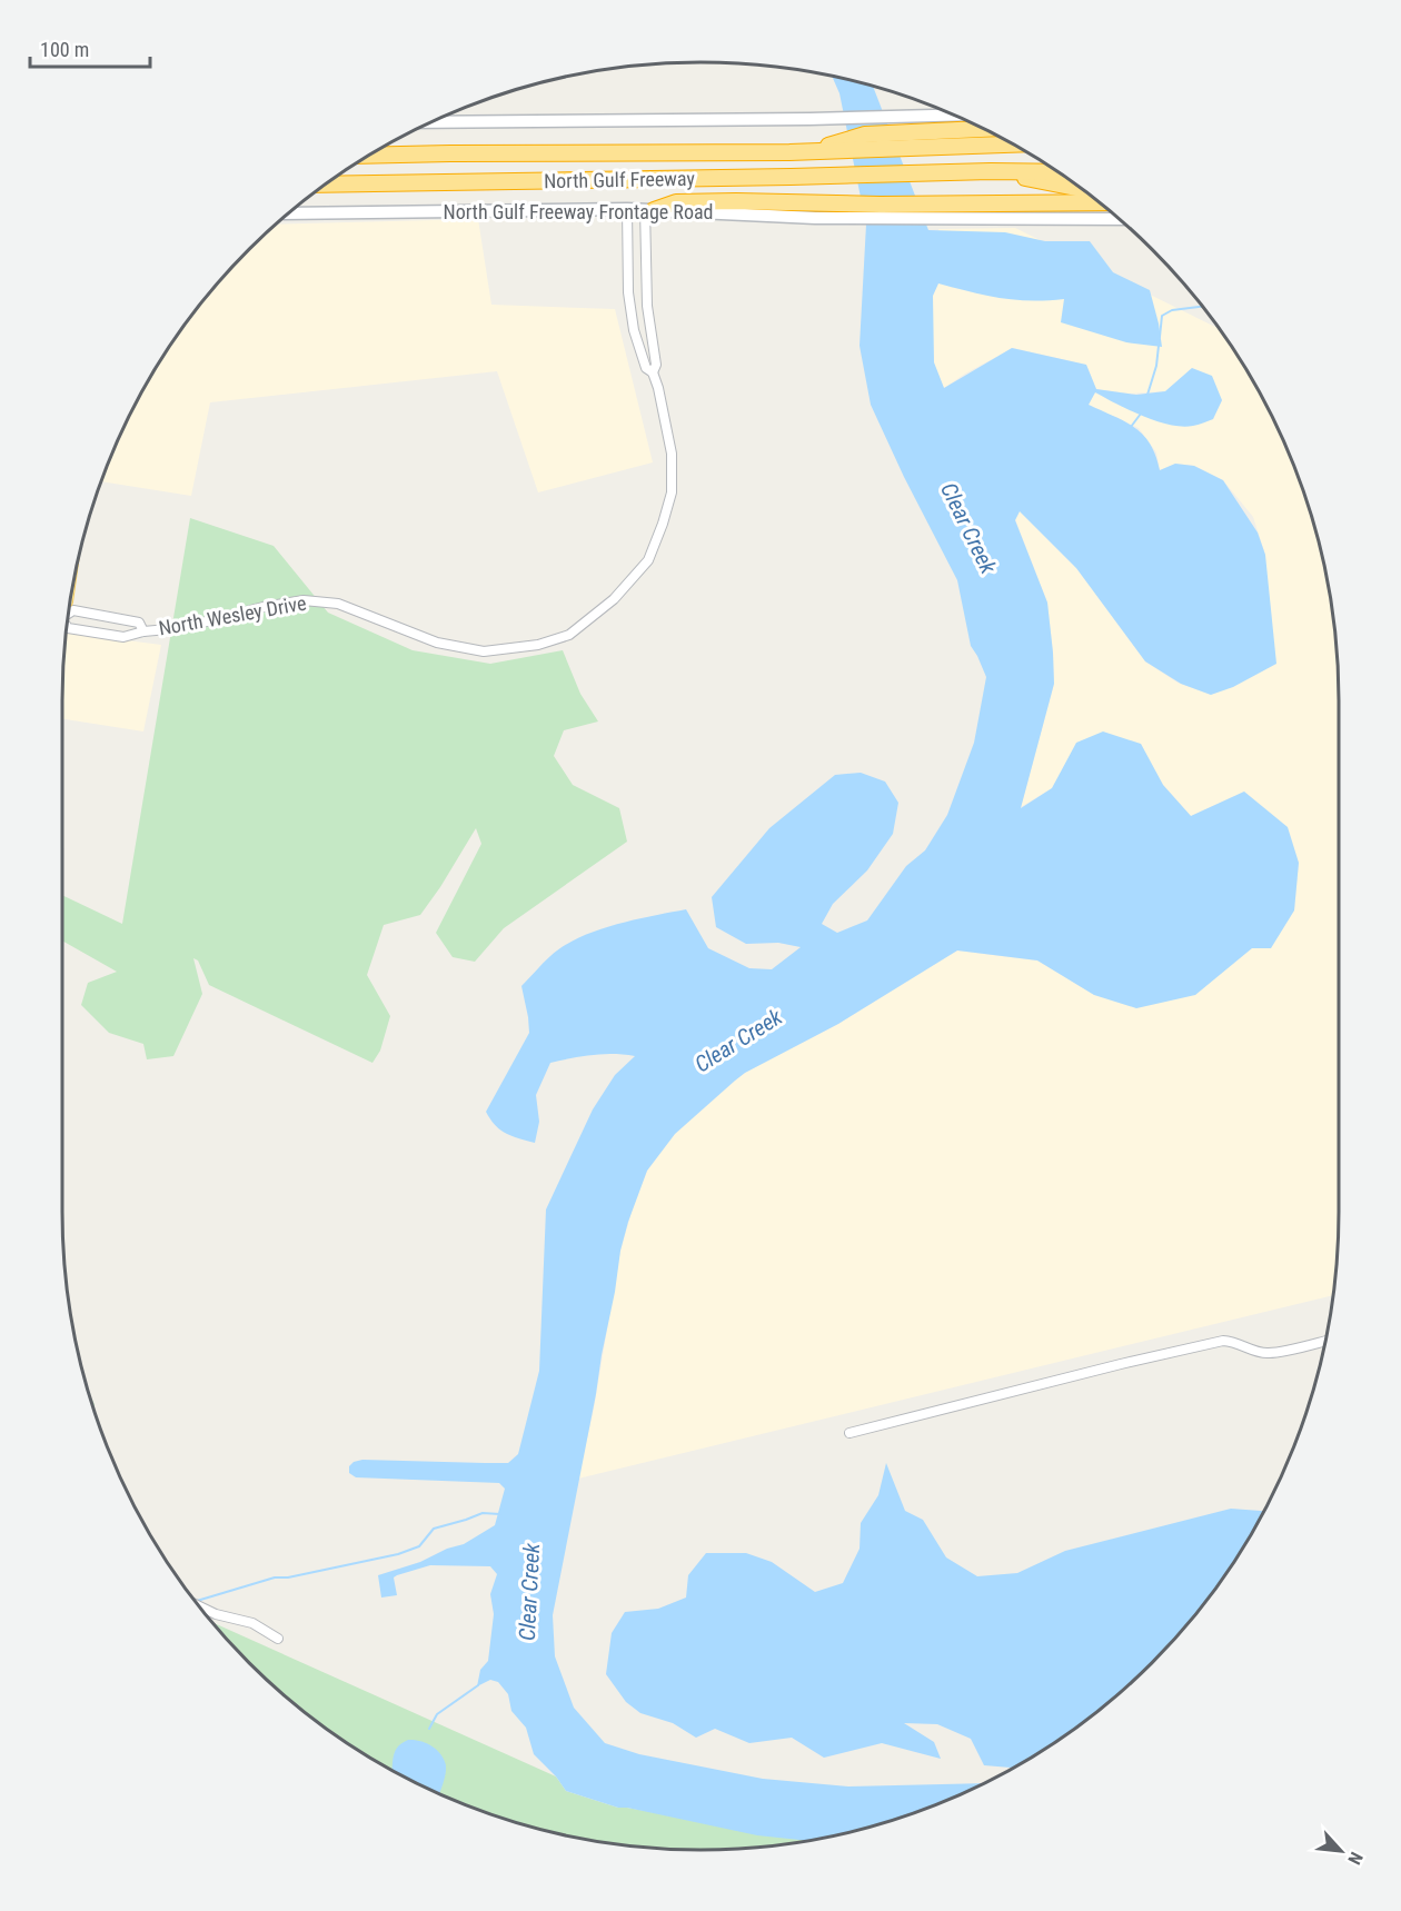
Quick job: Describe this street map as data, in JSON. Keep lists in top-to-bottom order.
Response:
{
  "streets": {
    "highway": ["North Gulf Freeway"],
    "main road": ["North Gulf Freeway Frontage Road"],
    "street": ["North Wesley Drive"]
  },
  "crossings": [
    ["North Gulf Freeway Frontage Road", "North Wesley Drive"]
  ],
  "water": ["Clear Creek"],
  "scale_bar": "100 m",
  "north": "bottom right"
}
